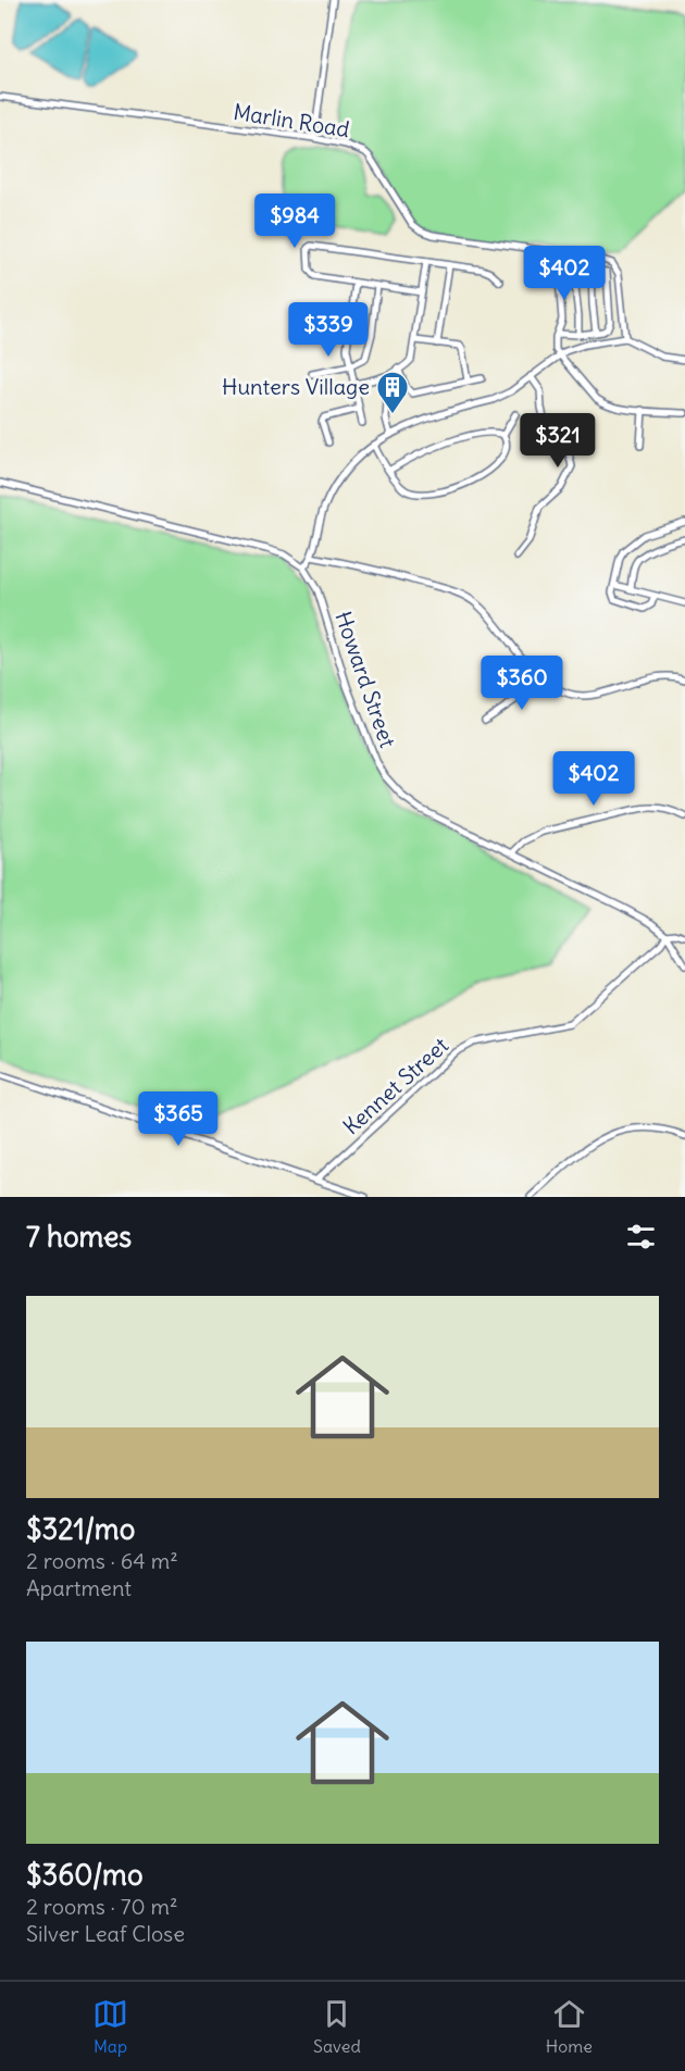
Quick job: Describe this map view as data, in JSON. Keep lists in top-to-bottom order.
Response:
{
  "streets": {
    "street": ["Marlin Road", "Howard Street", "Kennet Street"]
  },
  "crossings": [
    ["Howard Street", "Kennet Street"]
  ],
  "places": {
    "building": ["Hunters Village"]
  },
  "page": {
    "price": [
      "$984",
      "$402",
      "$339",
      "$321",
      "$360",
      "$402",
      "$365"
    ],
    "heading": "7 homes",
    "list": [
      {
        "name": "$321/mo",
        "note": "2 rooms · 64 m² · Apartment"
      },
      {
        "name": "$360/mo",
        "note": "2 rooms · 70 m² · Silver Leaf Close"
      }
    ],
    "tabs": ["Map", "Saved", "Home"]
  }
}
